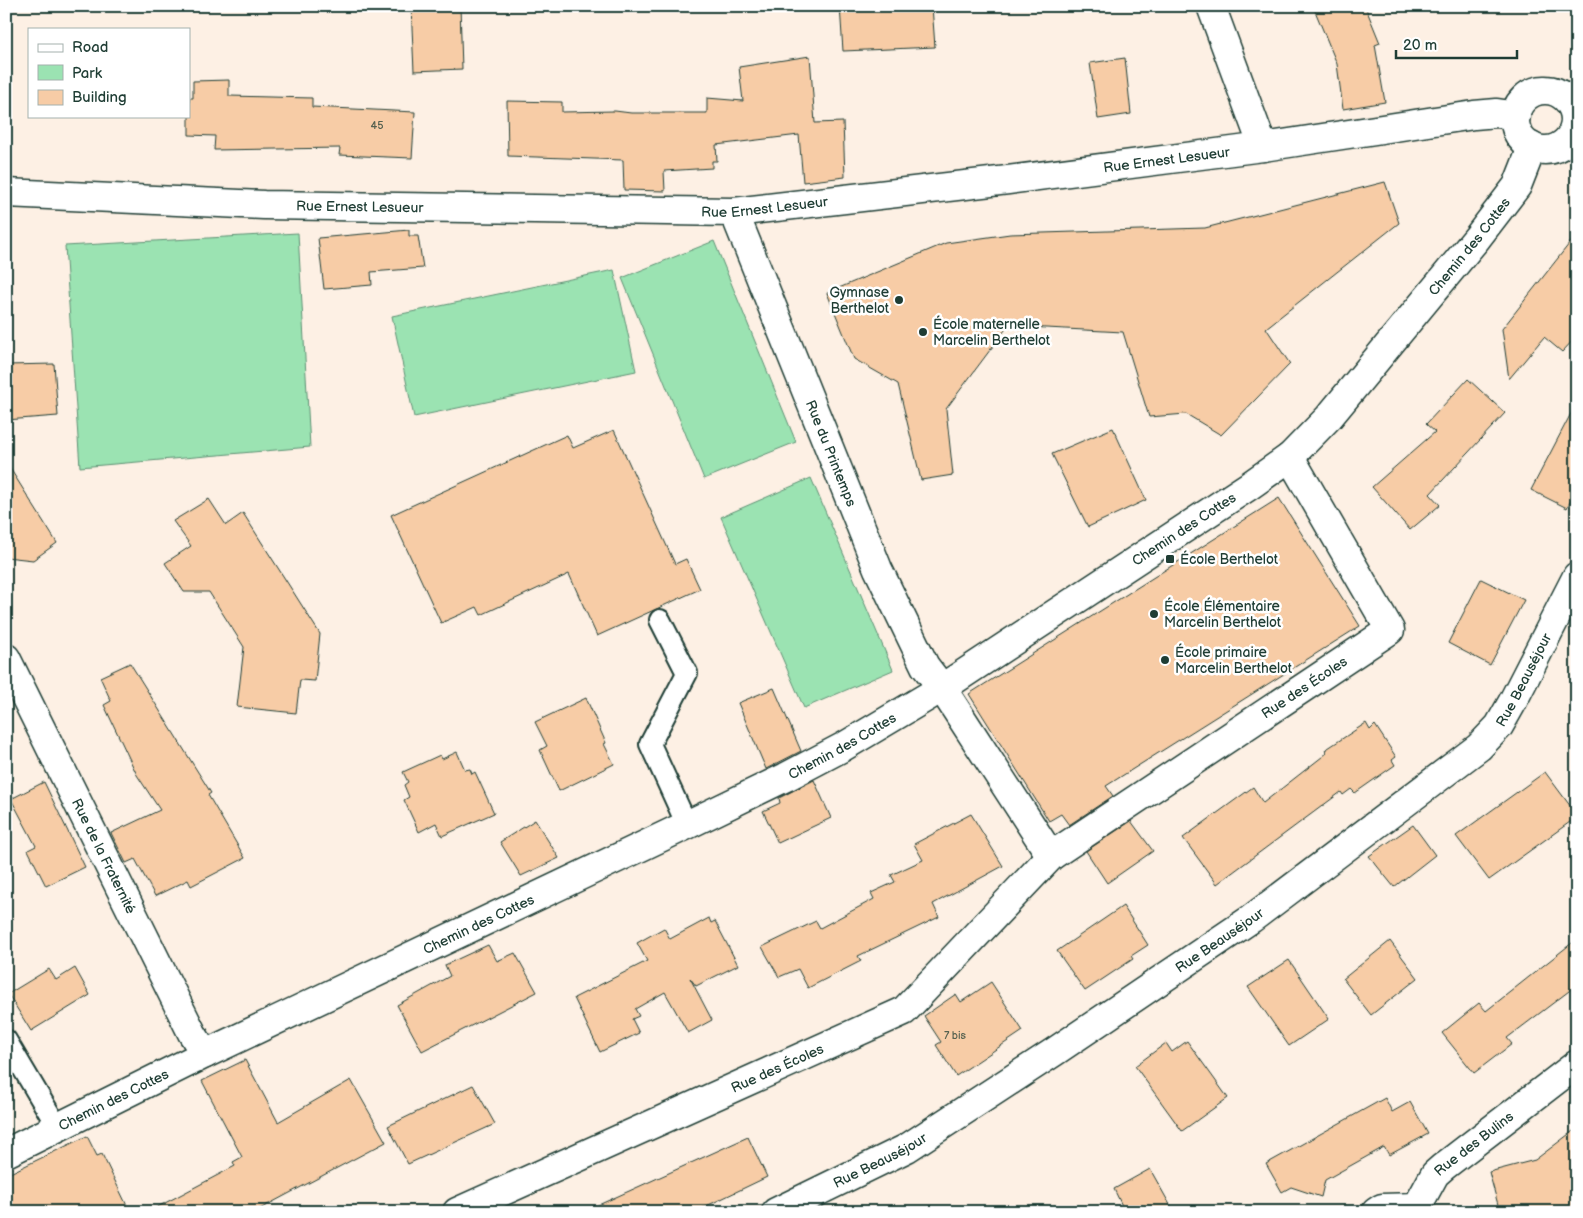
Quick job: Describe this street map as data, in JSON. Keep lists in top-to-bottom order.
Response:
{
  "streets": {
    "street": [
      "Rue Ernest Lesueur",
      "Chemin des Cottes",
      "Rue du Printemps",
      "Rue Beauséjour",
      "Rue des Écoles",
      "Rue de la Fraternité",
      "Rue des Bulins"
    ]
  },
  "crossings": [
    ["Rue Ernest Lesueur", "Chemin des Cottes"],
    ["Rue Ernest Lesueur", "Rue du Printemps"],
    ["Chemin des Cottes", "Rue du Printemps"],
    ["Chemin des Cottes", "Rue des Écoles"],
    ["Chemin des Cottes", "Rue de la Fraternité"]
  ],
  "places": {
    "other": [
      "Gymnase Berthelot",
      "École maternelle Marcelin Berthelot",
      "École Élémentaire Marcelin Berthelot",
      "École primaire Marcelin Berthelot"
    ],
    "transit": ["École Berthelot"]
  },
  "house_numbers": ["45", "7 bis"],
  "legend": ["Road", "Park", "Building"],
  "scale_bar": "20 m"
}
